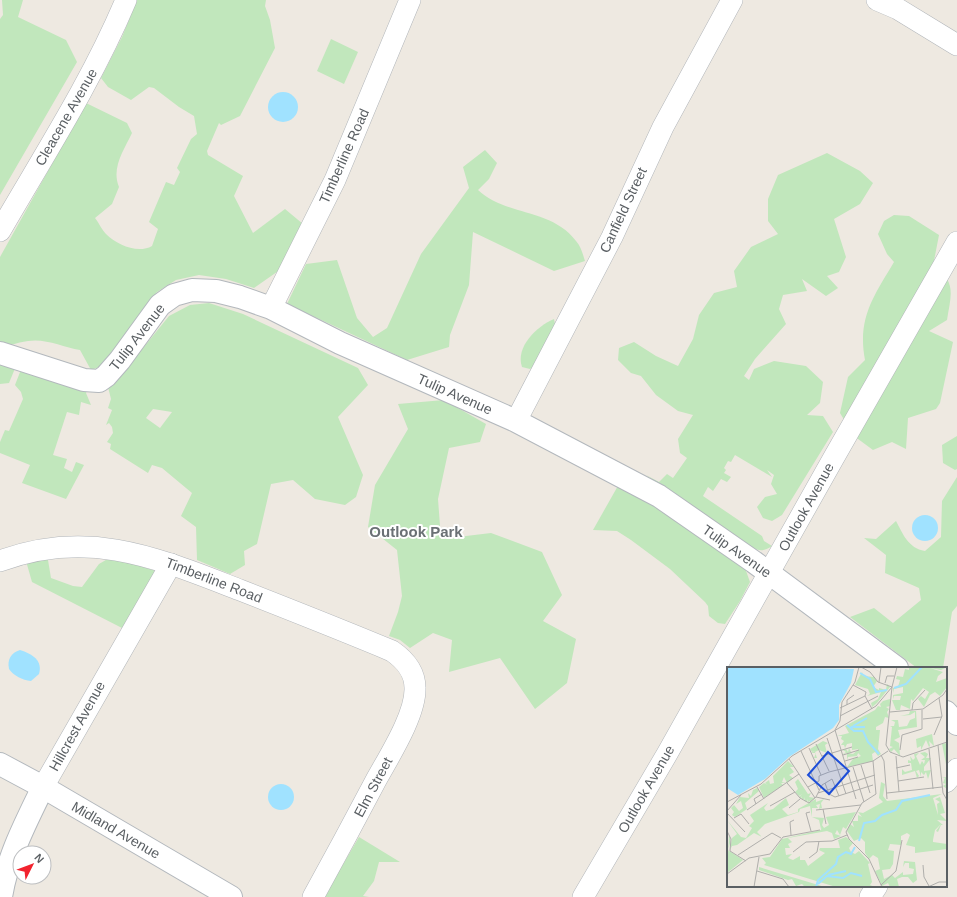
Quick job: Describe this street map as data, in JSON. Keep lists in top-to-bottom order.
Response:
{
  "streets": {
    "street": [
      "Cleacene Avenue",
      "Timberline Road",
      "Canfield Street",
      "Tulip Avenue",
      "Outlook Avenue",
      "Hillcrest Avenue",
      "Elm Street",
      "Midland Avenue"
    ]
  },
  "crossings": [
    ["Timberline Road", "Tulip Avenue"],
    ["Timberline Road", "Hillcrest Avenue"],
    ["Timberline Road", "Elm Street"],
    ["Canfield Street", "Tulip Avenue"],
    ["Tulip Avenue", "Outlook Avenue"],
    ["Hillcrest Avenue", "Midland Avenue"]
  ],
  "districts": ["Outlook Park"],
  "north": "top right"
}
